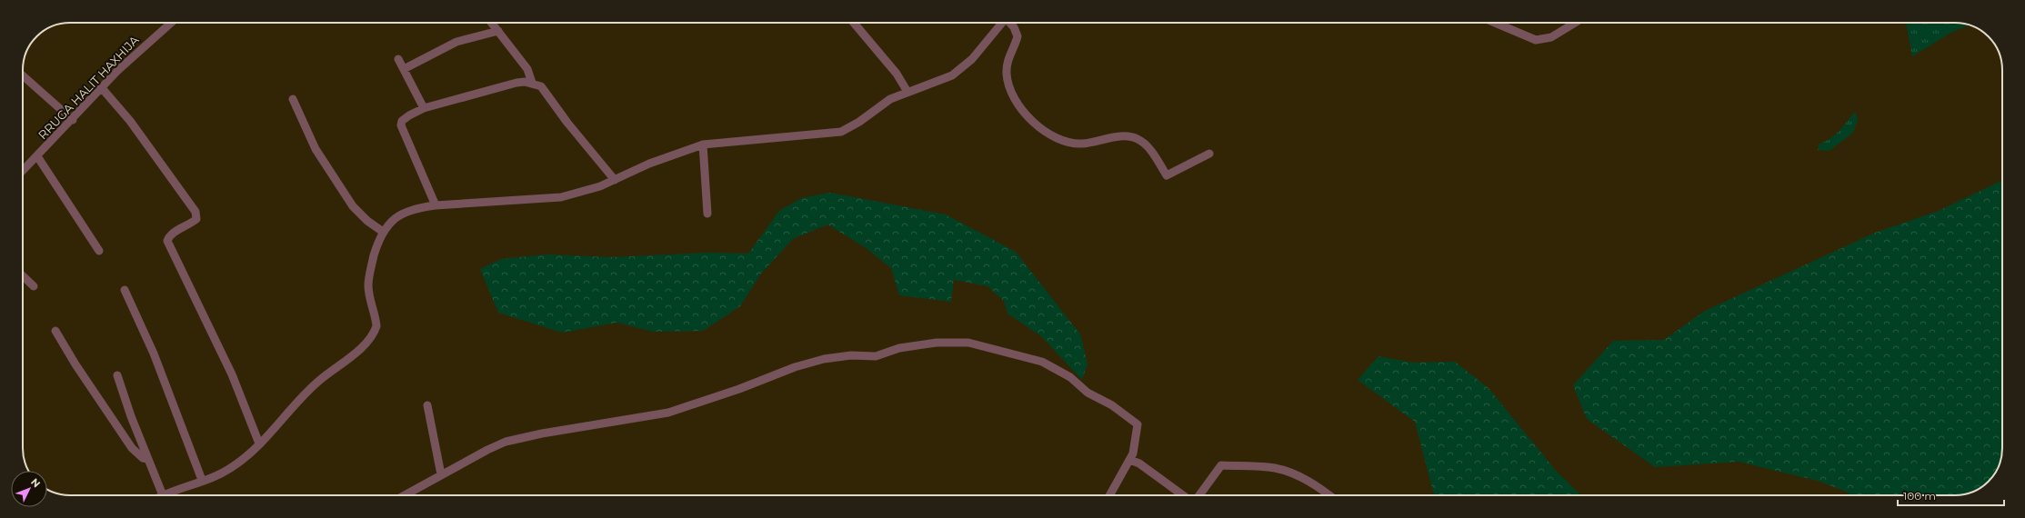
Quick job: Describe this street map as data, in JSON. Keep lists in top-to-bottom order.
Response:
{
  "streets": {
    "street": ["RRUGA HALIT HAXHIJA"]
  },
  "scale_bar": "100 m",
  "north": "top right"
}
